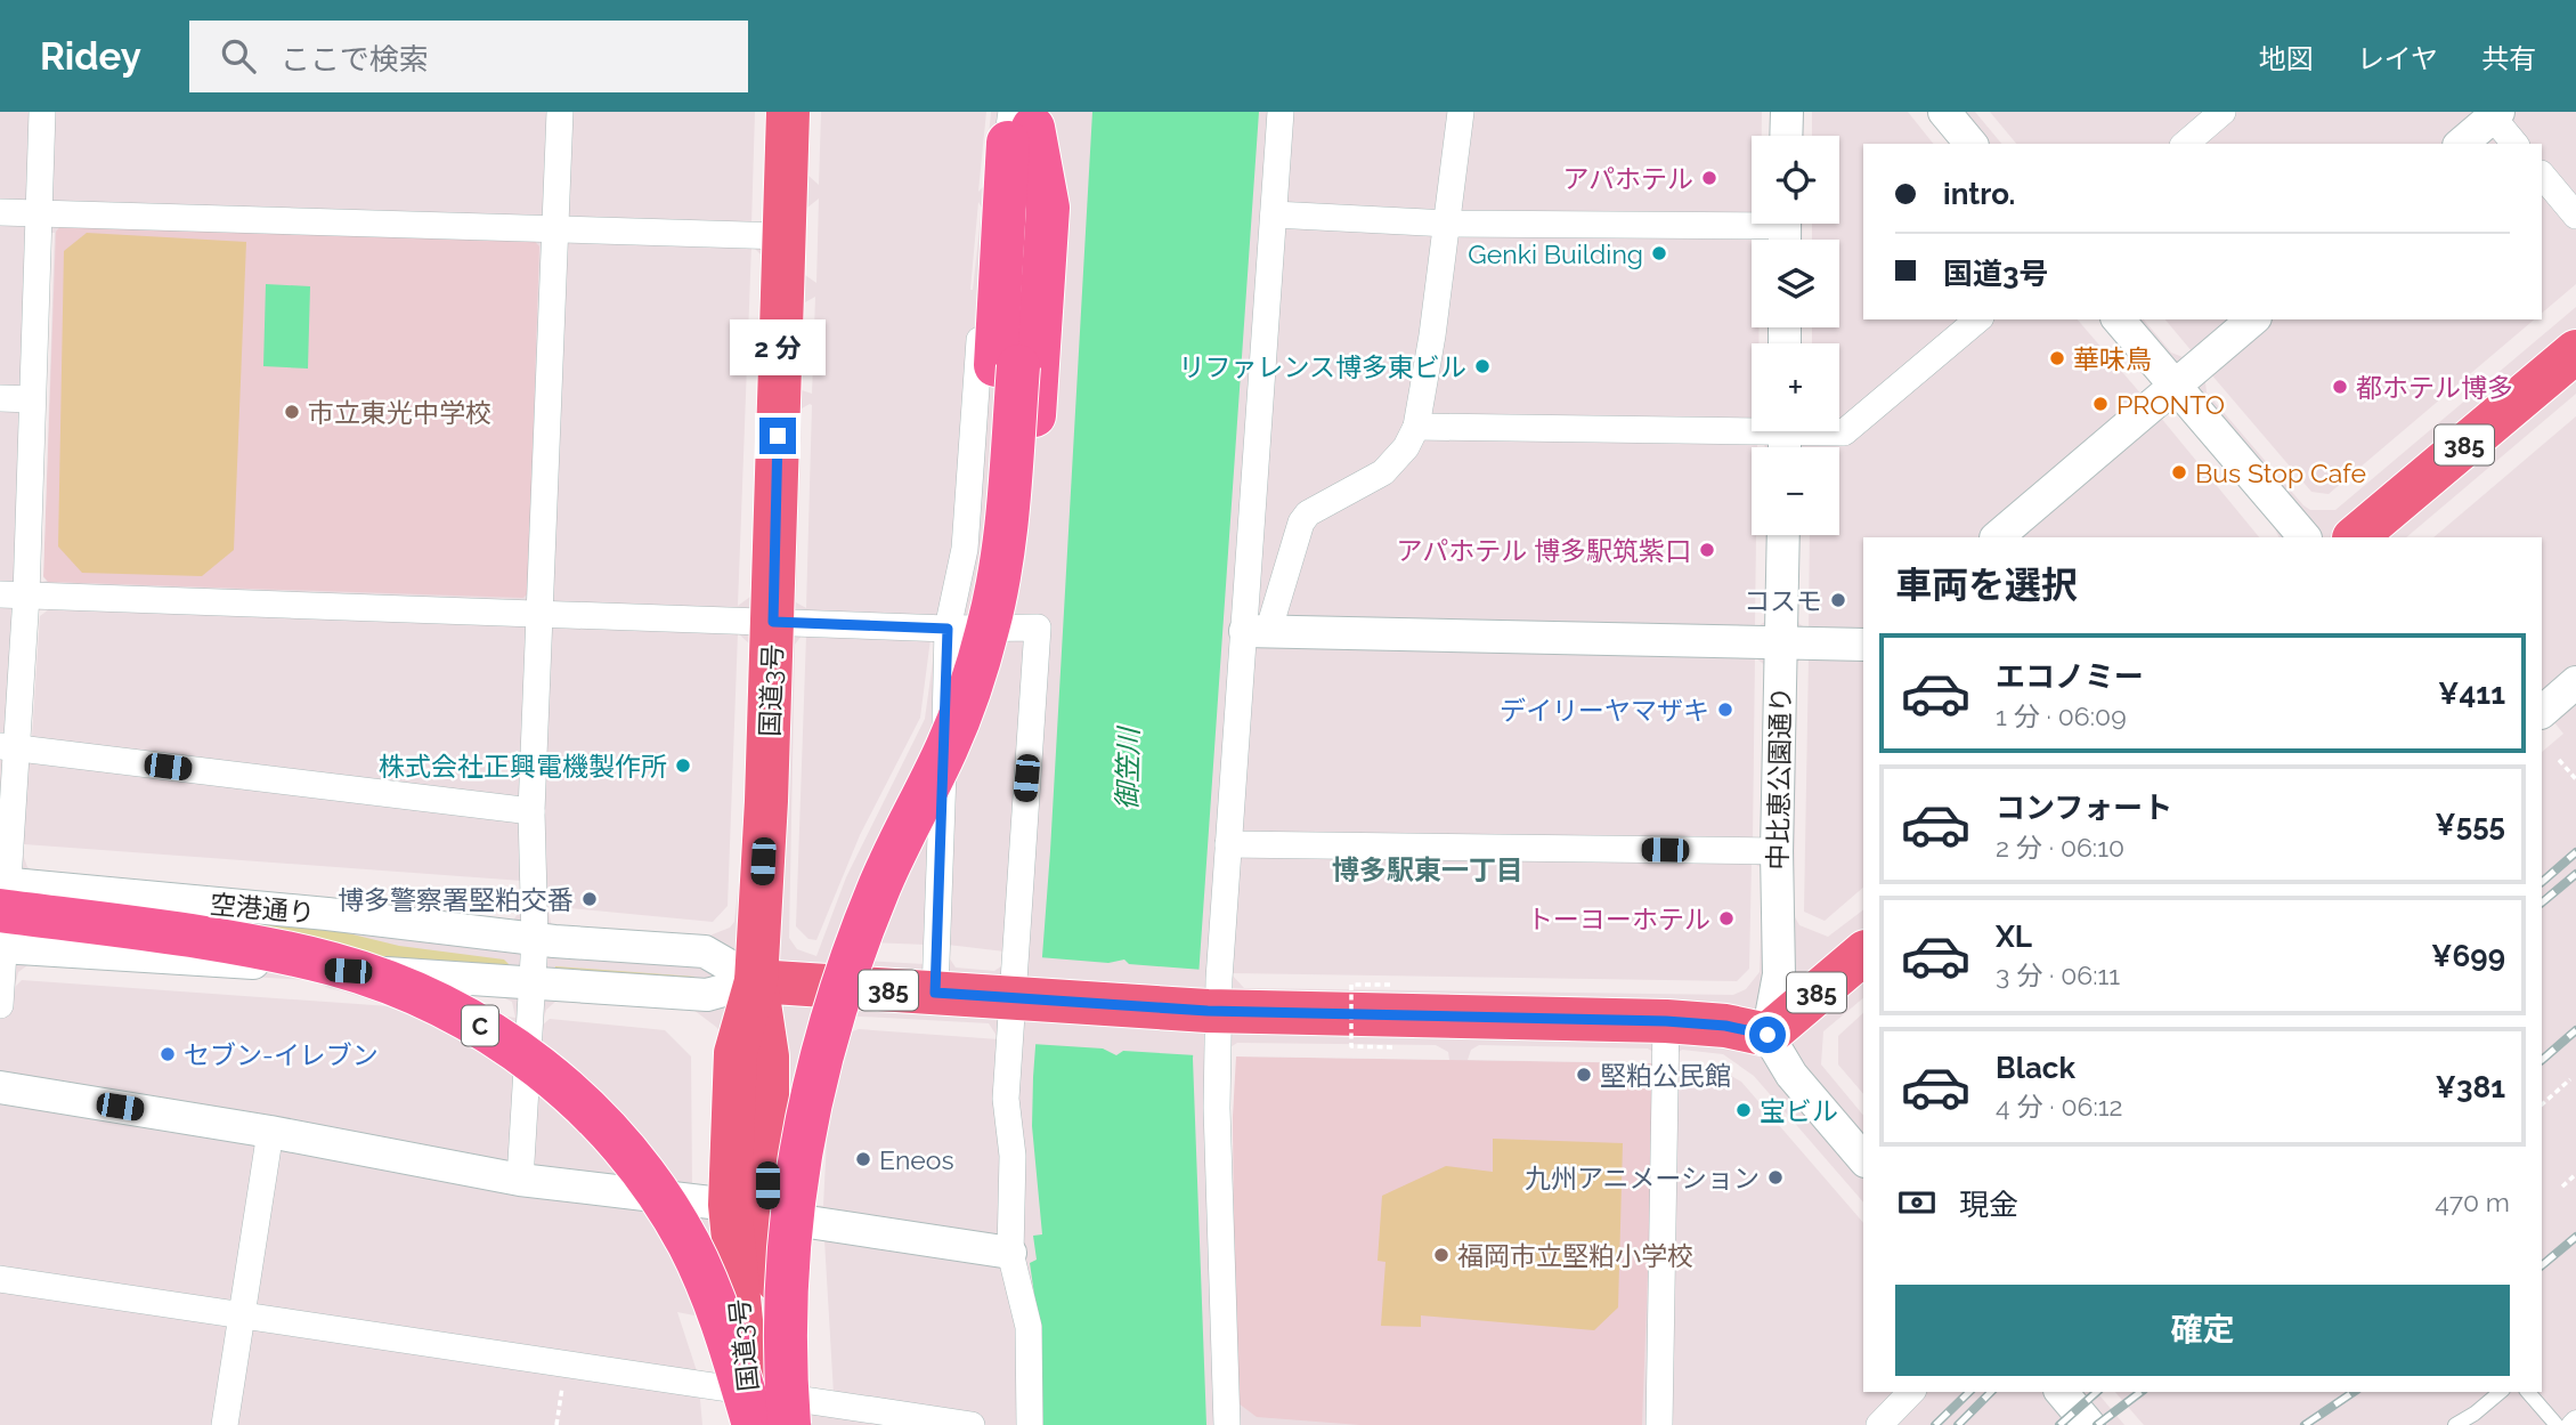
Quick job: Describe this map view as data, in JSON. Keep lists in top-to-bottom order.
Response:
{
  "streets": {
    "highway": [
      "385",
      "国道3号",
      "空港通り",
      "C"
    ],
    "street": ["中比恵公園通り"]
  },
  "crossings": [
    ["385", "中比恵公園通り"],
    ["385", "空港通り"],
    ["国道3号", "空港通り"],
    ["国道3号", "C"],
    ["中比恵公園通り", "空港通り"],
    ["空港通り", "C"]
  ],
  "districts": ["博多駅東一丁目"],
  "water": ["御笠川"],
  "places": [
    "アパホテル",
    "Genki Building",
    "華味鳥",
    "リファレンス博多東ビル",
    "都ホテル博多",
    "PRONTO",
    "市立東光中学校",
    "Bus Stop Cafe",
    "アパホテル 博多駅筑紫口",
    "コスモ",
    "デイリーヤマザキ",
    "株式会社正興電機製作所",
    "博多警察署堅粕交番",
    "トーヨーホテル",
    "セブン-イレブン",
    "堅粕公民館",
    "宝ビル",
    "Eneos",
    "九州アニメーション",
    "福岡市立堅粕小学校"
  ],
  "page": {
    "header": "Ridey",
    "search": "ここで検索",
    "nav": ["地図", "レイヤ", "共有"],
    "map_buttons": ["+", "−"],
    "banner": ["intro.", "国道3号"],
    "bubble": "2 分",
    "heading": "車両を選択",
    "list": [
      {
        "name": "エコノミー",
        "note": "1 分 · 06:09",
        "value": "¥411"
      },
      {
        "name": "コンフォート",
        "note": "2 分 · 06:10",
        "value": "¥555"
      },
      {
        "name": "XL",
        "note": "3 分 · 06:11",
        "value": "¥699"
      },
      {
        "name": "Black",
        "note": "4 分 · 06:12",
        "value": "¥381"
      }
    ],
    "pay": ["現金", "470 m"],
    "buttons": "確定"
  }
}
